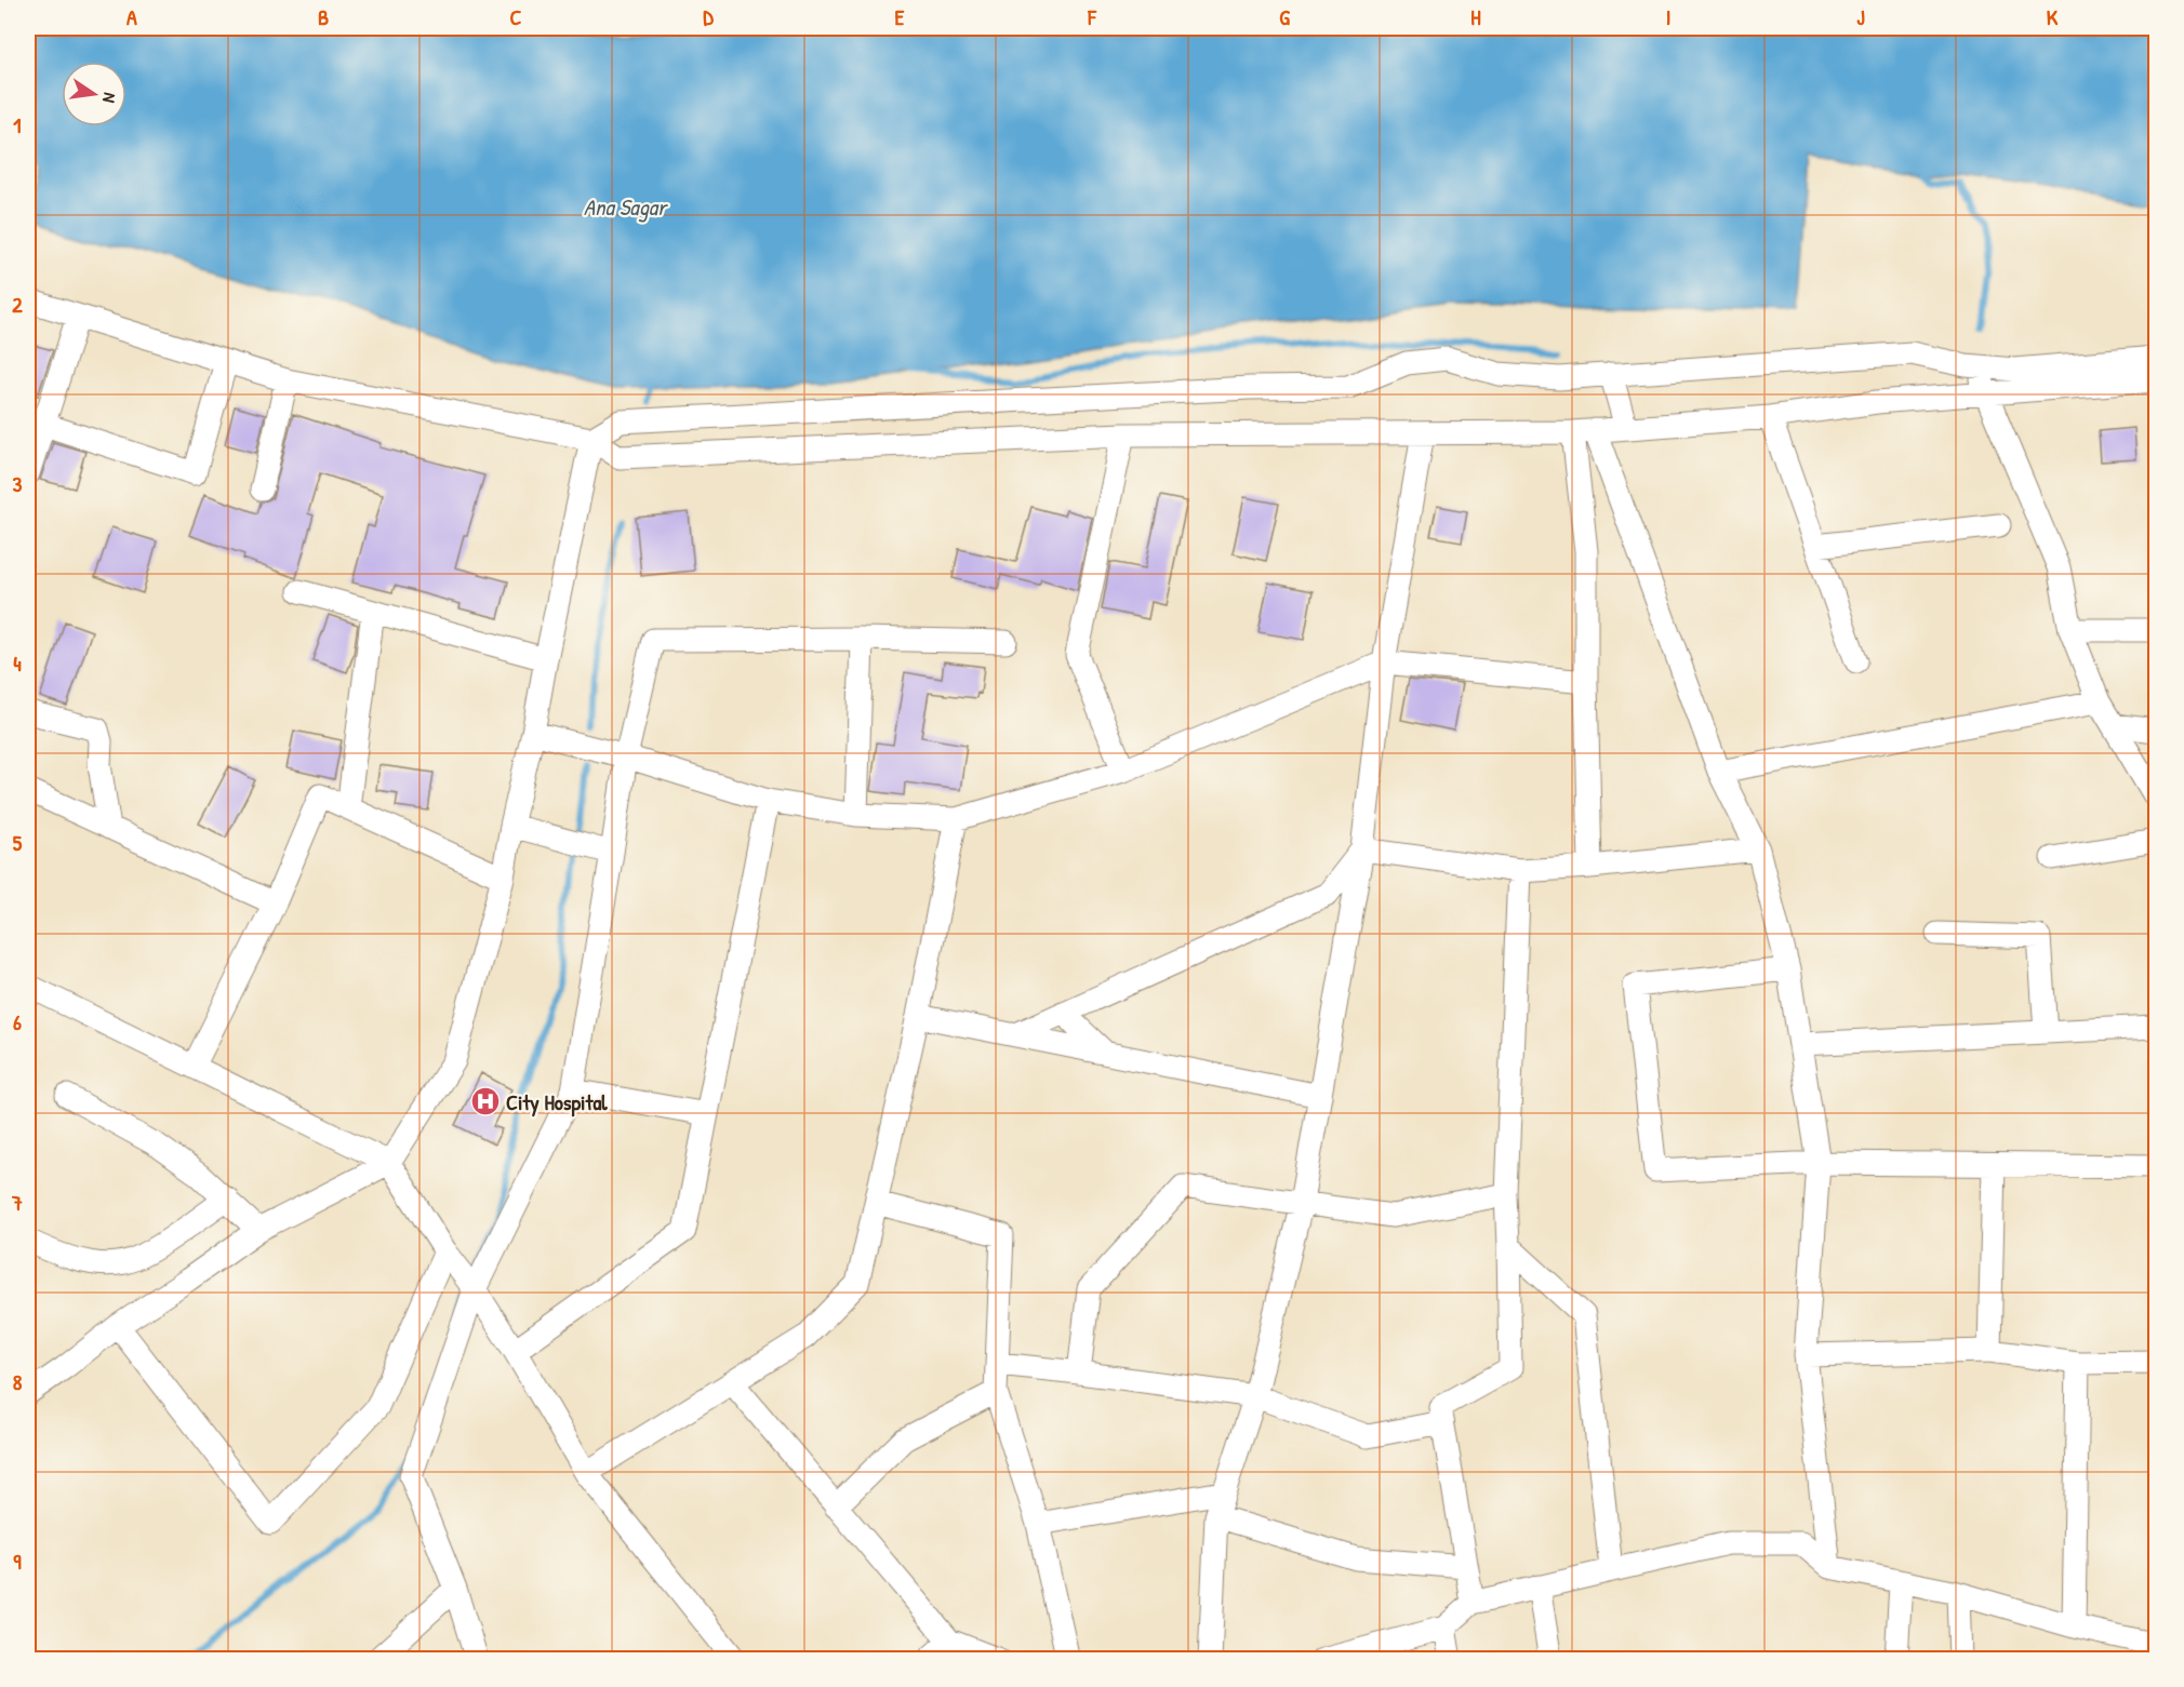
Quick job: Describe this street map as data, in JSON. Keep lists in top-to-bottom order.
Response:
{
  "water": ["Ana Sagar"],
  "places": {
    "hospital": ["City Hospital"]
  },
  "north": "right",
  "grid": {
    "columns": [
      "A",
      "B",
      "C",
      "D",
      "E",
      "F",
      "G",
      "H",
      "I",
      "J",
      "K"
    ],
    "rows": [
      "1",
      "2",
      "3",
      "4",
      "5",
      "6",
      "7",
      "8",
      "9"
    ]
  }
}
